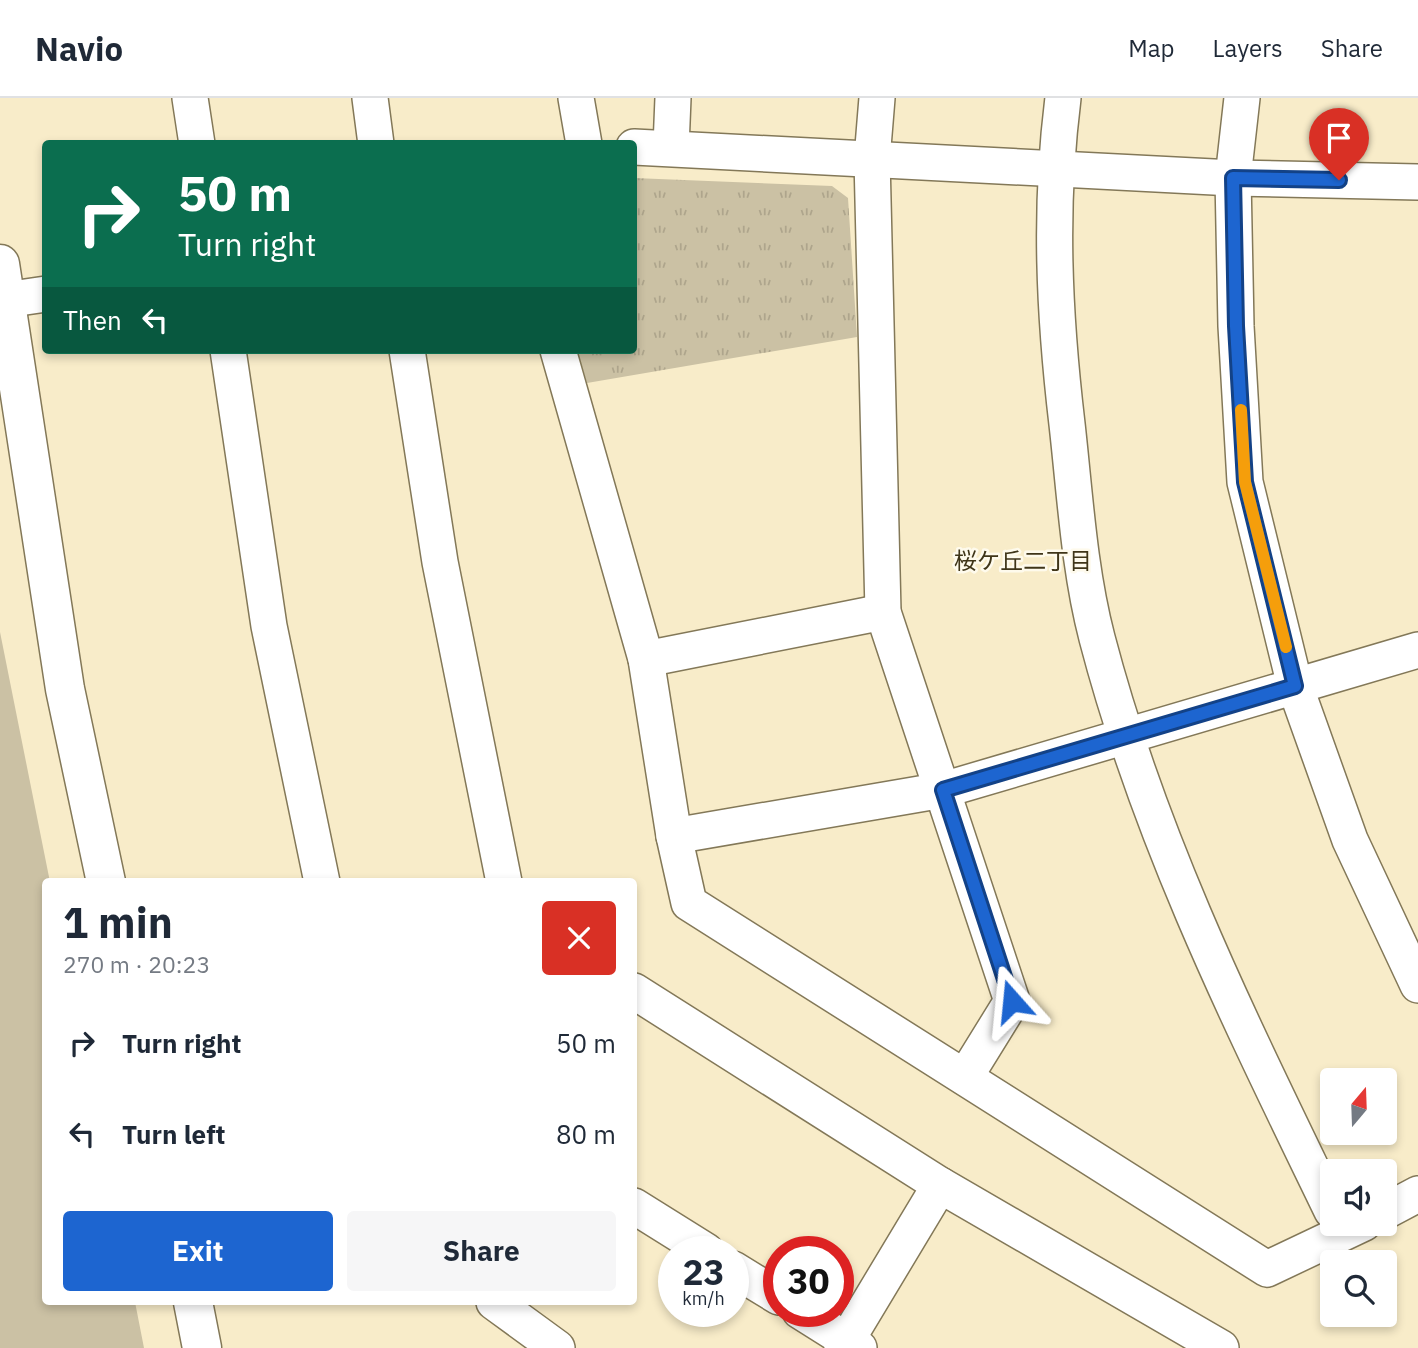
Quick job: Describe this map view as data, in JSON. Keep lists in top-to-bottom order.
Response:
{
  "districts": ["桜ケ丘二丁目"],
  "north": "top",
  "page": {
    "header": "Navio",
    "nav": ["Map", "Layers", "Share"],
    "turn": ["50 m", "Turn right"],
    "then": "Then",
    "heading": ["1 min", "270 m · 20:23"],
    "list": [
      {
        "name": "Turn right",
        "value": "50 m"
      },
      {
        "name": "Turn left",
        "value": "80 m"
      }
    ],
    "buttons": ["Exit", "Share"],
    "speed": "23 km/h",
    "limit": "30"
  }
}
